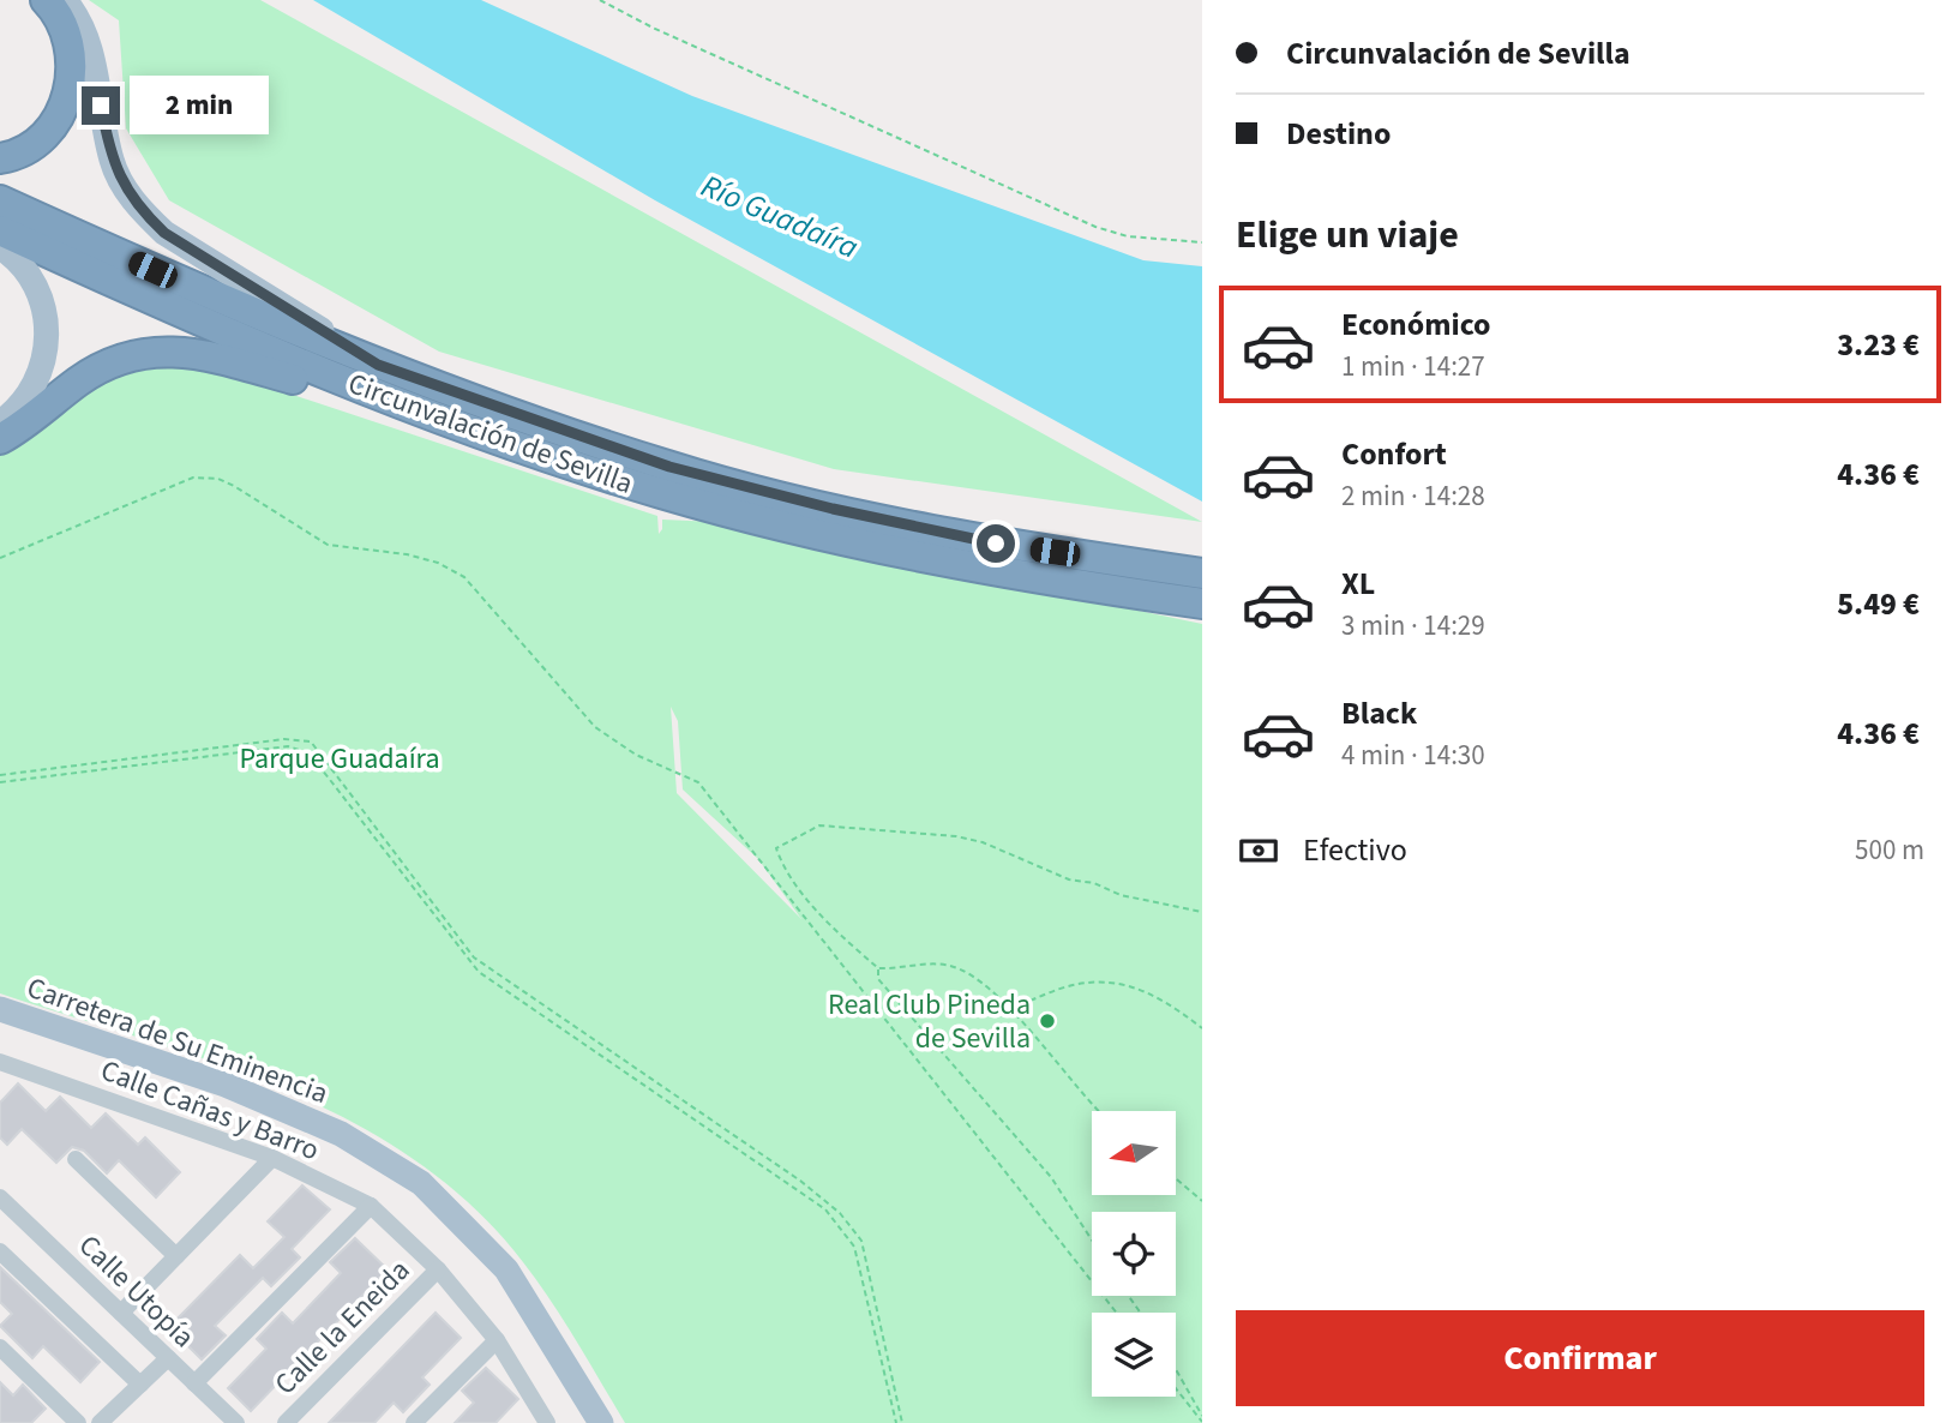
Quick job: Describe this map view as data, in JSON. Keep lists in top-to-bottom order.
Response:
{
  "streets": {
    "highway": ["Circunvalación de Sevilla"],
    "main road": ["Carretera de Su Eminencia"],
    "street": ["Calle Cañas y Barro", "Calle Utopía", "Calle la Eneida"]
  },
  "crossings": [
    ["Calle Cañas y Barro", "Calle la Eneida"]
  ],
  "water": ["Río Guadaíra"],
  "parks": ["Parque Guadaíra"],
  "places": ["Real Club Pineda de Sevilla"],
  "north": "left",
  "page": {
    "banner": ["Circunvalación de Sevilla", "Destino"],
    "bubble": "2 min",
    "heading": "Elige un viaje",
    "list": [
      {
        "name": "Económico",
        "note": "1 min · 14:27",
        "value": "3.23 €"
      },
      {
        "name": "Confort",
        "note": "2 min · 14:28",
        "value": "4.36 €"
      },
      {
        "name": "XL",
        "note": "3 min · 14:29",
        "value": "5.49 €"
      },
      {
        "name": "Black",
        "note": "4 min · 14:30",
        "value": "4.36 €"
      }
    ],
    "pay": ["Efectivo", "500 m"],
    "buttons": "Confirmar"
  }
}
